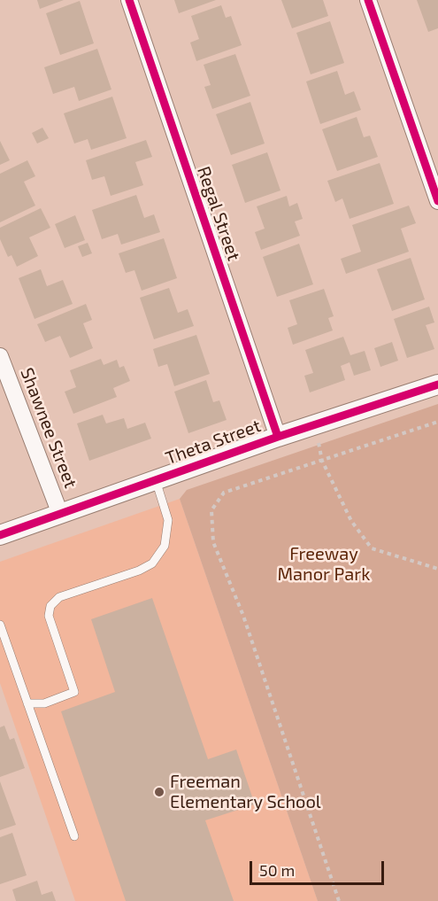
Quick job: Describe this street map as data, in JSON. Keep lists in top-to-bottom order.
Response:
{
  "streets": {
    "street": ["Regal Street", "Shawnee Street", "Theta Street"]
  },
  "crossings": [
    ["Regal Street", "Theta Street"],
    ["Shawnee Street", "Theta Street"]
  ],
  "parks": ["Freeway Manor Park"],
  "places": ["Freeman Elementary School"],
  "scale_bar": "50 m"
}
